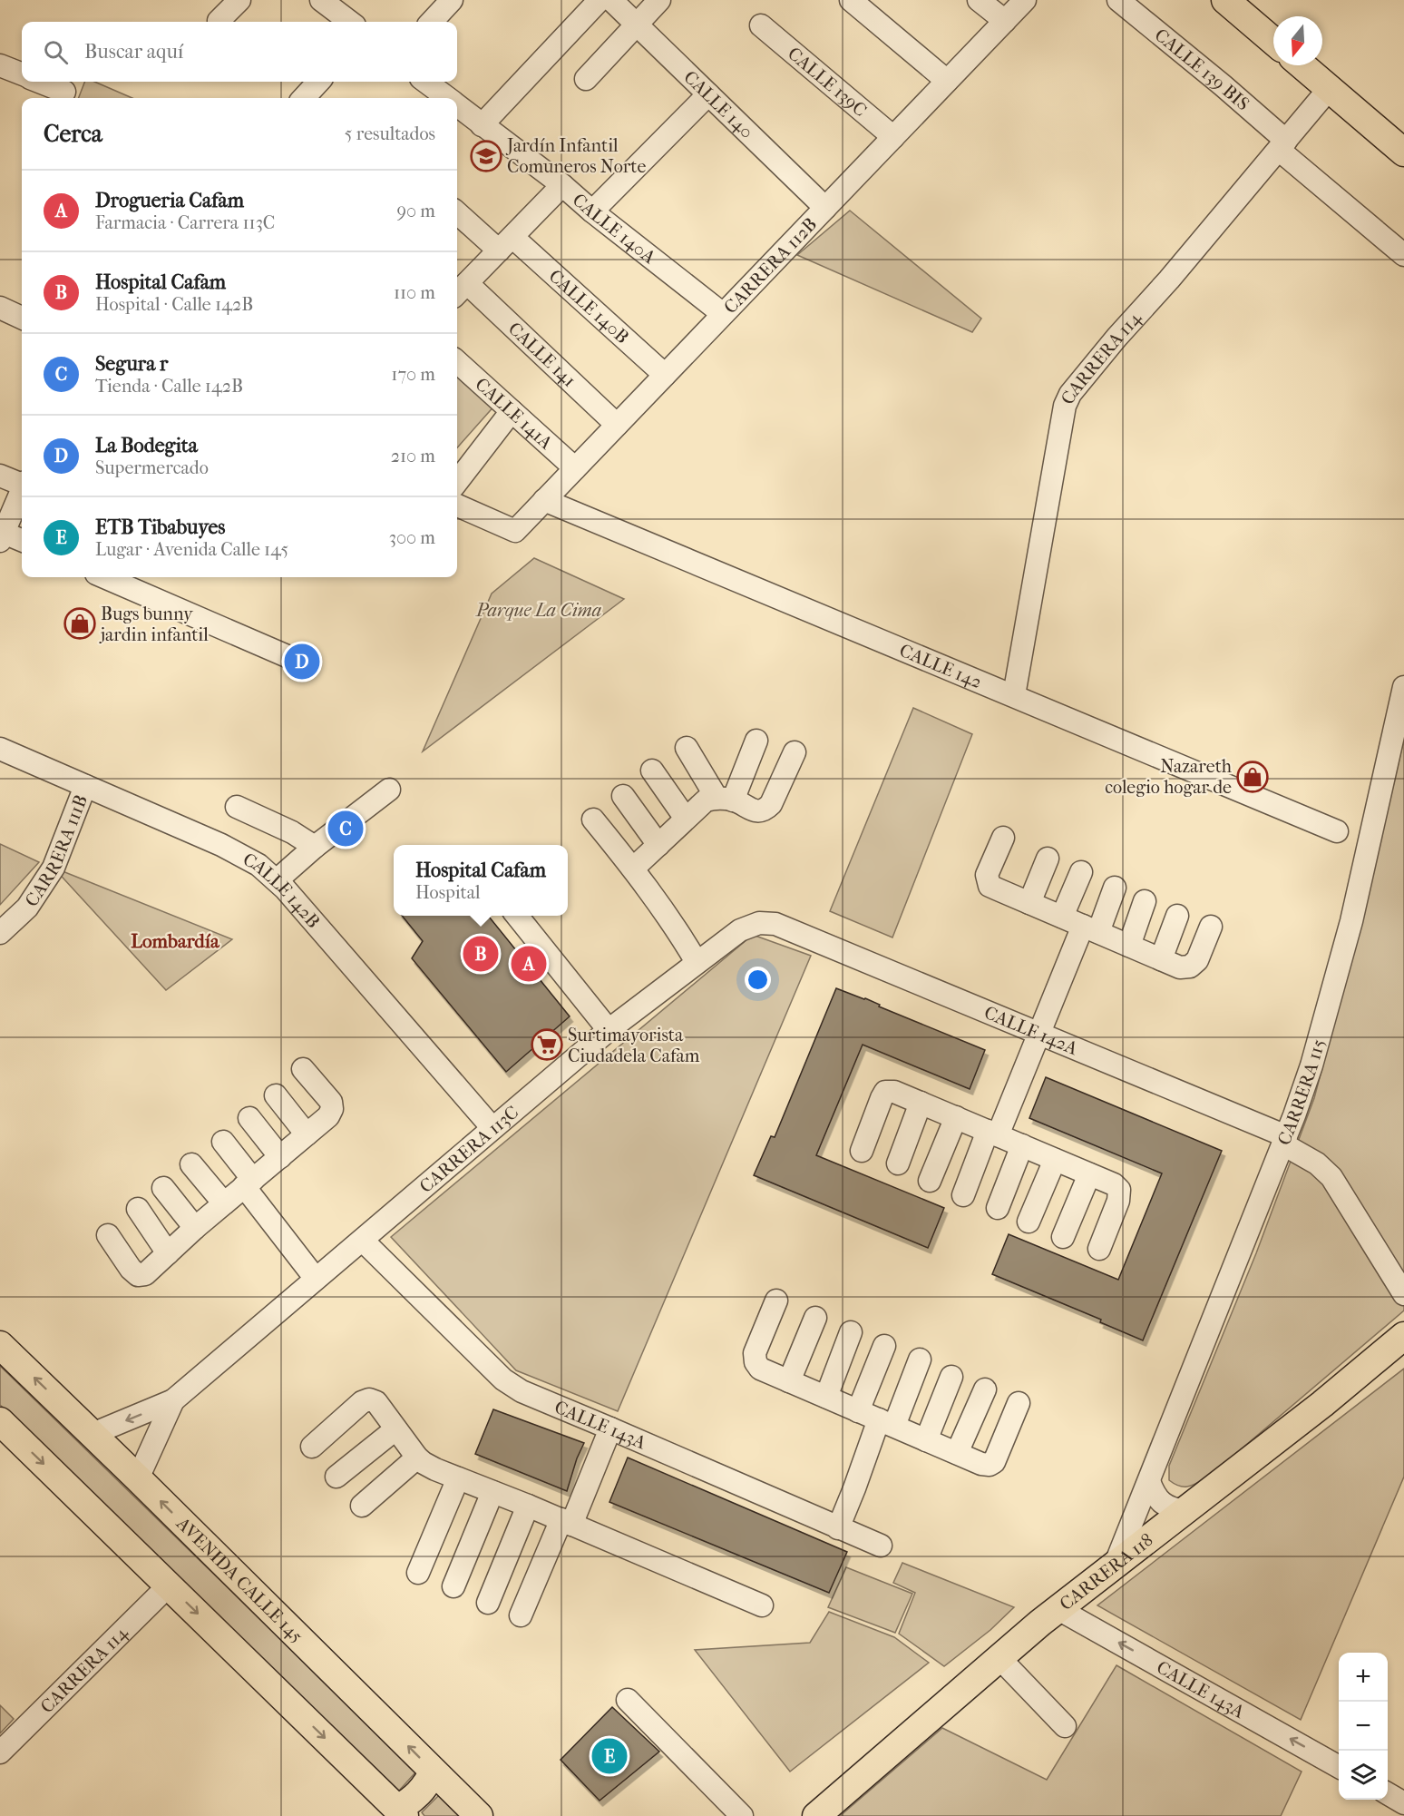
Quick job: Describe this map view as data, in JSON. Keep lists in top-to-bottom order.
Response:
{
  "streets": {
    "main road": ["CARRERA 118", "AVENIDA CALLE 145"],
    "street": [
      "CALLE 139 BIS",
      "CALLE 139C",
      "CALLE 140",
      "CALLE 140A",
      "CARRERA 112B",
      "CALLE 140B",
      "CALLE 141",
      "CARRERA 114",
      "CALLE 141A",
      "CALLE 142",
      "CARRERA 111B",
      "CALLE 142B",
      "CALLE 142A",
      "CARRERA 115",
      "CARRERA 113C",
      "CALLE 143A"
    ]
  },
  "crossings": [
    ["CALLE 139 BIS", "CARRERA 114"],
    ["CALLE 139C", "CARRERA 112B"],
    ["CALLE 140", "CARRERA 112B"],
    ["CALLE 140A", "CARRERA 112B"],
    ["CARRERA 112B", "CALLE 140B"],
    ["CARRERA 112B", "CALLE 141"],
    ["CARRERA 112B", "CALLE 141A"],
    ["CARRERA 112B", "CALLE 142"],
    ["CARRERA 114", "CALLE 142"],
    ["CARRERA 111B", "CALLE 142B"],
    ["CALLE 142B", "CARRERA 113C"],
    ["CALLE 142A", "CARRERA 115"],
    ["CALLE 142A", "CARRERA 113C"],
    ["CARRERA 115", "CARRERA 118"],
    ["CARRERA 113C", "CALLE 143A"],
    ["CARRERA 113C", "AVENIDA CALLE 145"],
    ["CALLE 143A", "CARRERA 118"]
  ],
  "districts": ["Lombardía"],
  "parks": ["Parque La Cima"],
  "places": {
    "school or university": ["Jardín Infantil Comuneros Norte"],
    "shop": ["Bugs bunny jardin infantil", "Nazareth colegio hogar de"],
    "supermarket": ["Surtimayorista Ciudadela Cafam"]
  },
  "north": "bottom",
  "page": {
    "search": "Buscar aquí",
    "heading": ["Cerca", "5 resultados"],
    "list": [
      {
        "mark": "A",
        "name": "Drogueria Cafam",
        "note": "Farmacia · Carrera 113C",
        "value": "90 m"
      },
      {
        "mark": "B",
        "name": "Hospital Cafam",
        "note": "Hospital · Calle 142B",
        "value": "110 m"
      },
      {
        "mark": "C",
        "name": "Segura r",
        "note": "Tienda · Calle 142B",
        "value": "170 m"
      },
      {
        "mark": "D",
        "name": "La Bodegita",
        "note": "Supermercado",
        "value": "210 m"
      },
      {
        "mark": "E",
        "name": "ETB Tibabuyes",
        "note": "Lugar · Avenida Calle 145",
        "value": "300 m"
      }
    ],
    "pins": [
      "D",
      "C",
      "B",
      "A",
      "E"
    ],
    "popup": ["Hospital Cafam", "Hospital"],
    "map_buttons": ["+", "−"]
  }
}
